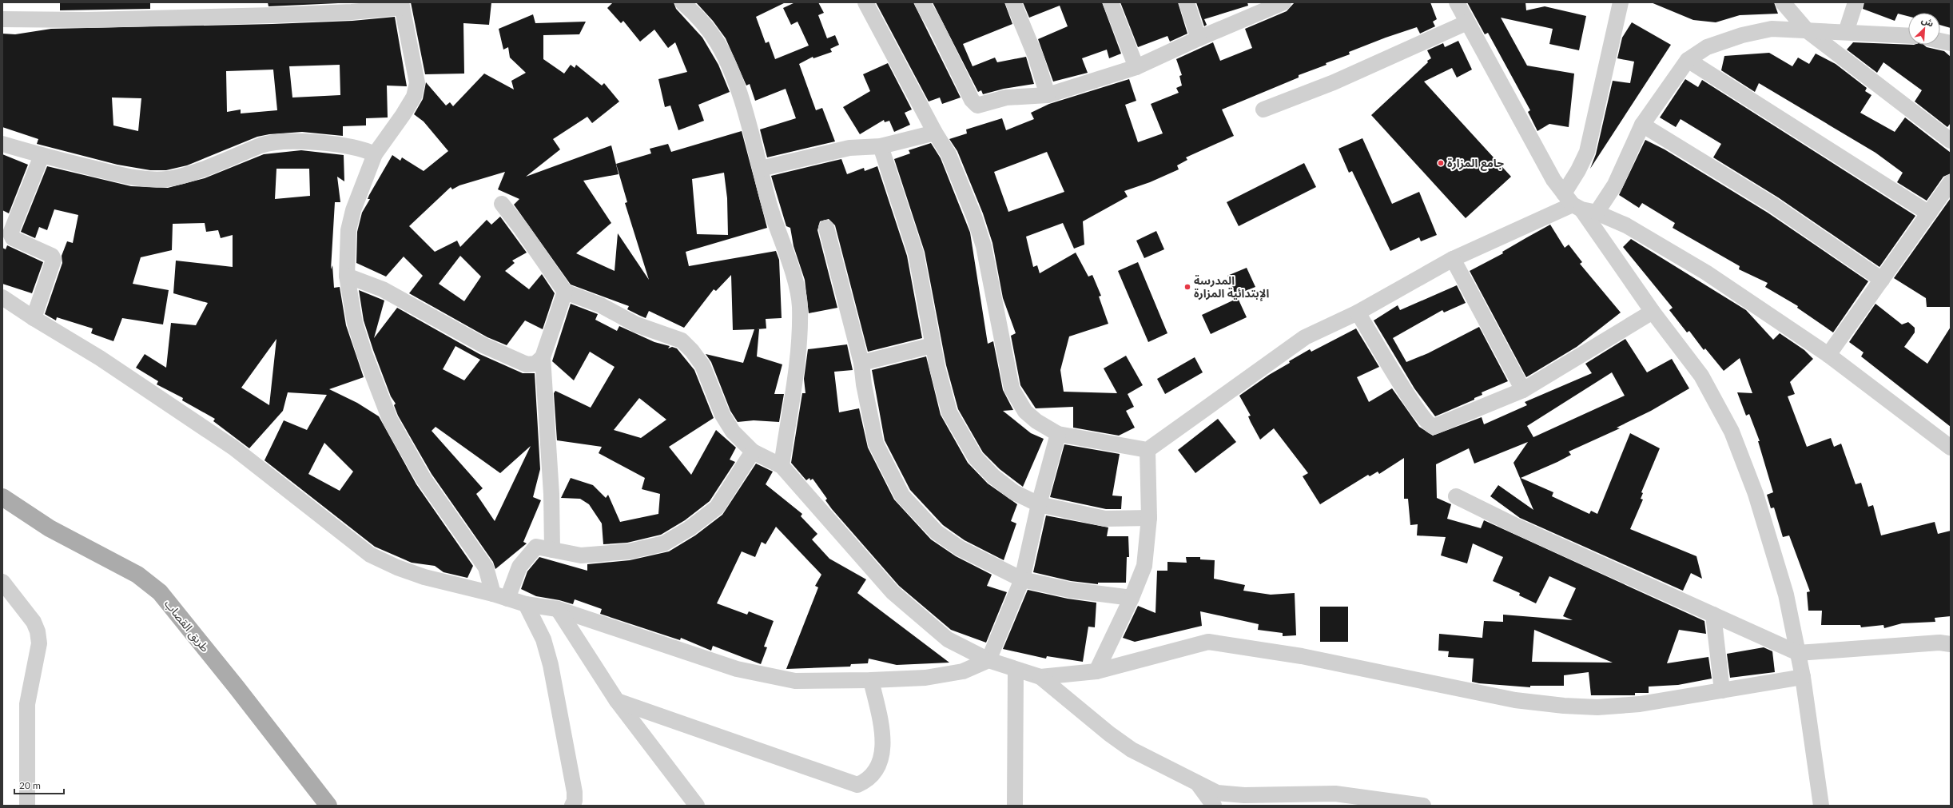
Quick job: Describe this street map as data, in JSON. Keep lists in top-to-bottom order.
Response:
{
  "streets": {
    "main road": ["طريق القصاب"]
  },
  "places": ["جامع المزارة", "المدرسة الإبتدائية المزارة"],
  "scale_bar": "20 m",
  "north": "top right"
}
